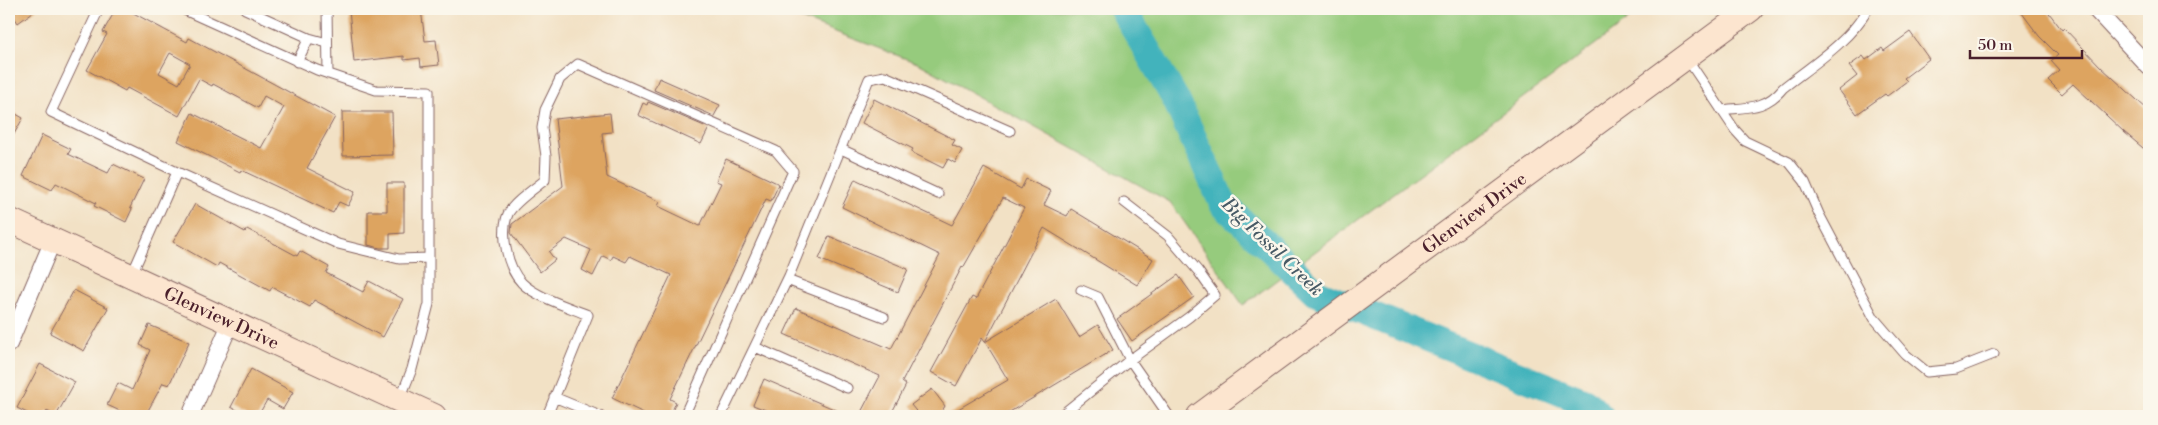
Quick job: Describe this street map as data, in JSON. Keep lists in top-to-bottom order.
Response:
{
  "streets": {
    "main road": ["Glenview Drive"]
  },
  "water": ["Big Fossil Creek"],
  "scale_bar": "50 m"
}
